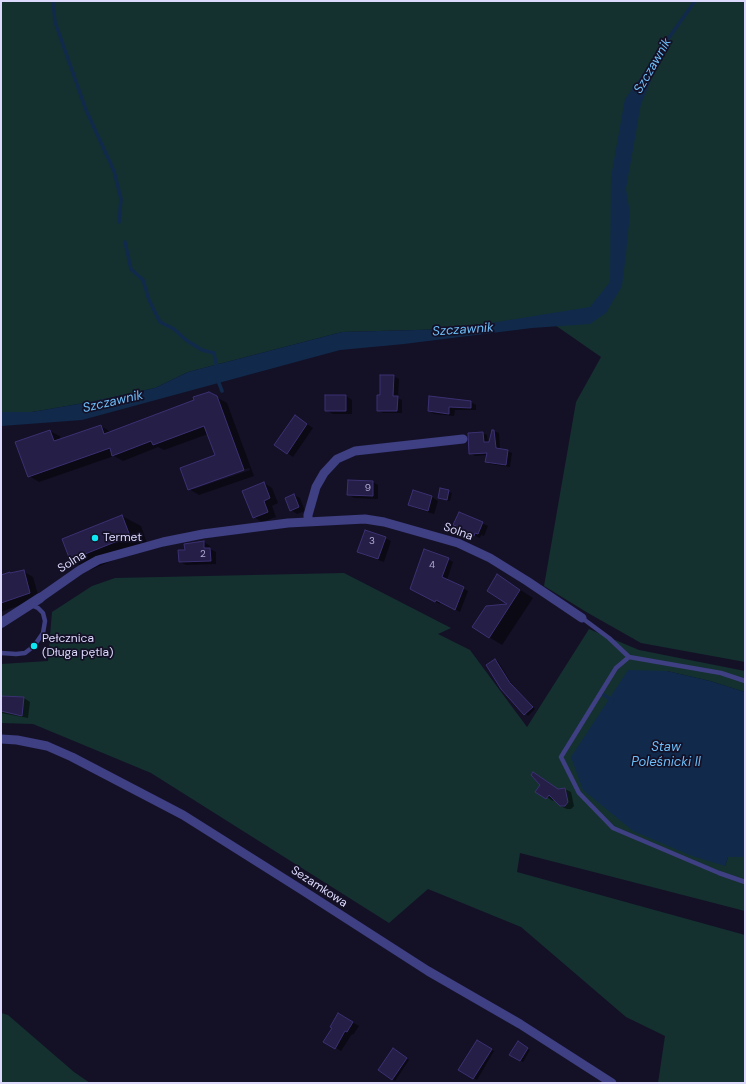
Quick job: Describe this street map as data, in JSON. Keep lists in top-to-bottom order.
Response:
{
  "streets": {
    "street": ["Solna", "Sezamkowa"]
  },
  "water": ["Szczawnik", "Staw Poleśnicki II"],
  "places": ["Termet", "Pełcznica (Długa pętla)"],
  "house_numbers": [
    "9",
    "3",
    "2",
    "4"
  ]
}
